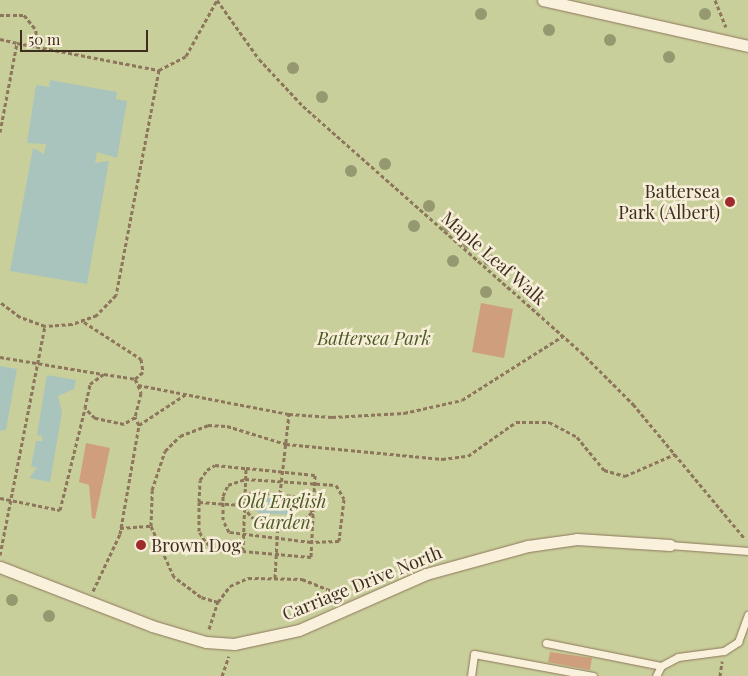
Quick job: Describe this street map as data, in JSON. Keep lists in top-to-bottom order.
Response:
{
  "streets": {
    "street": ["Carriage Drive North"],
    "path": ["Maple Leaf Walk"]
  },
  "parks": ["Battersea Park", "Old English Garden"],
  "places": ["Battersea Park (Albert)", "Brown Dog"],
  "scale_bar": "50 m"
}
